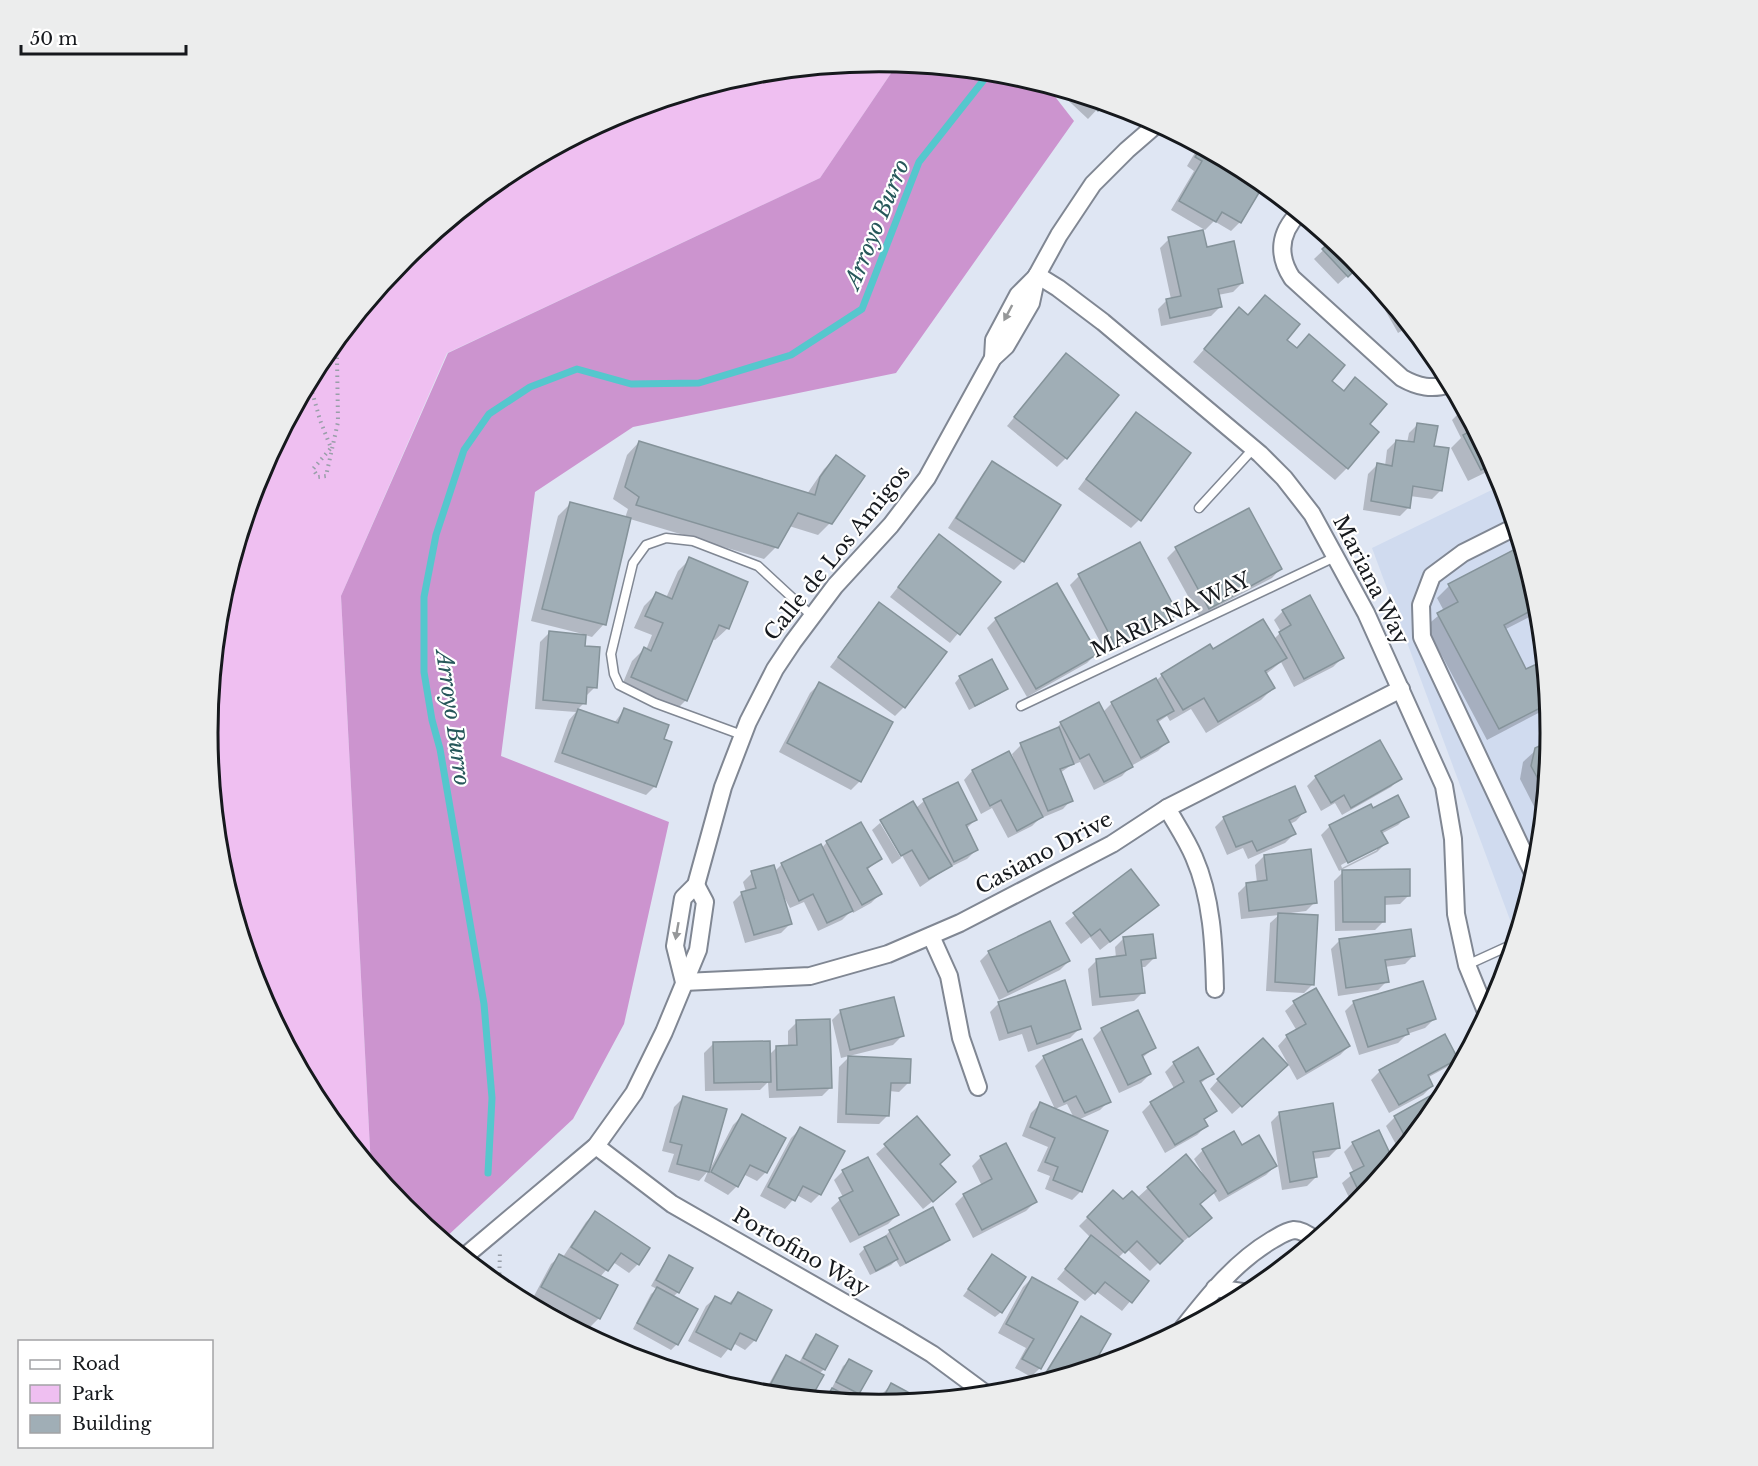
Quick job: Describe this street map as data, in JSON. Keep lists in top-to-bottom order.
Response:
{
  "streets": {
    "street": [
      "Calle de Los Amigos",
      "Mariana Way",
      "Casiano Drive",
      "Portofino Way"
    ],
    "lane": ["MARIANA WAY"]
  },
  "crossings": [
    ["Calle de Los Amigos", "Mariana Way"],
    ["Calle de Los Amigos", "Casiano Drive"],
    ["Mariana Way", "MARIANA WAY"],
    ["Mariana Way", "Casiano Drive"]
  ],
  "water": ["Arroyo Burro"],
  "legend": ["Road", "Park", "Building"],
  "scale_bar": "50 m"
}
